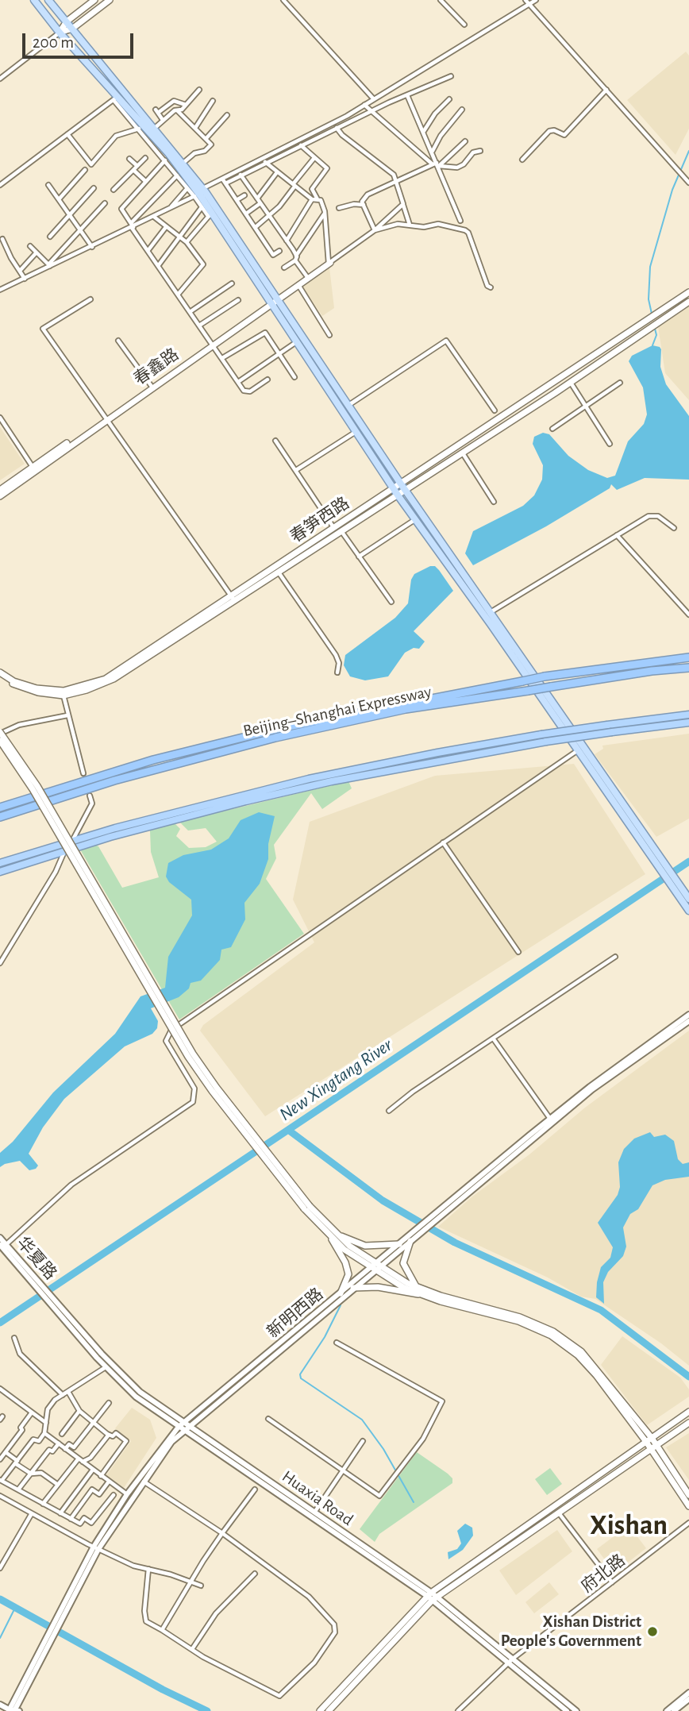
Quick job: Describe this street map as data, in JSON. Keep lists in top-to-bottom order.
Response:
{
  "streets": {
    "highway": ["Beijing–Shanghai Expressway"],
    "main road": ["春鑫路", "春笋西路"],
    "street": [
      "华夏路",
      "新明西路",
      "Huaxia Road",
      "府北路"
    ]
  },
  "crossings": [
    ["华夏路", "Huaxia Road"],
    ["新明西路", "Huaxia Road"],
    ["Huaxia Road", "府北路"]
  ],
  "districts": ["Xishan"],
  "water": ["New Xingtang River"],
  "places": ["Xishan District People's Government"],
  "scale_bar": "200 m"
}
